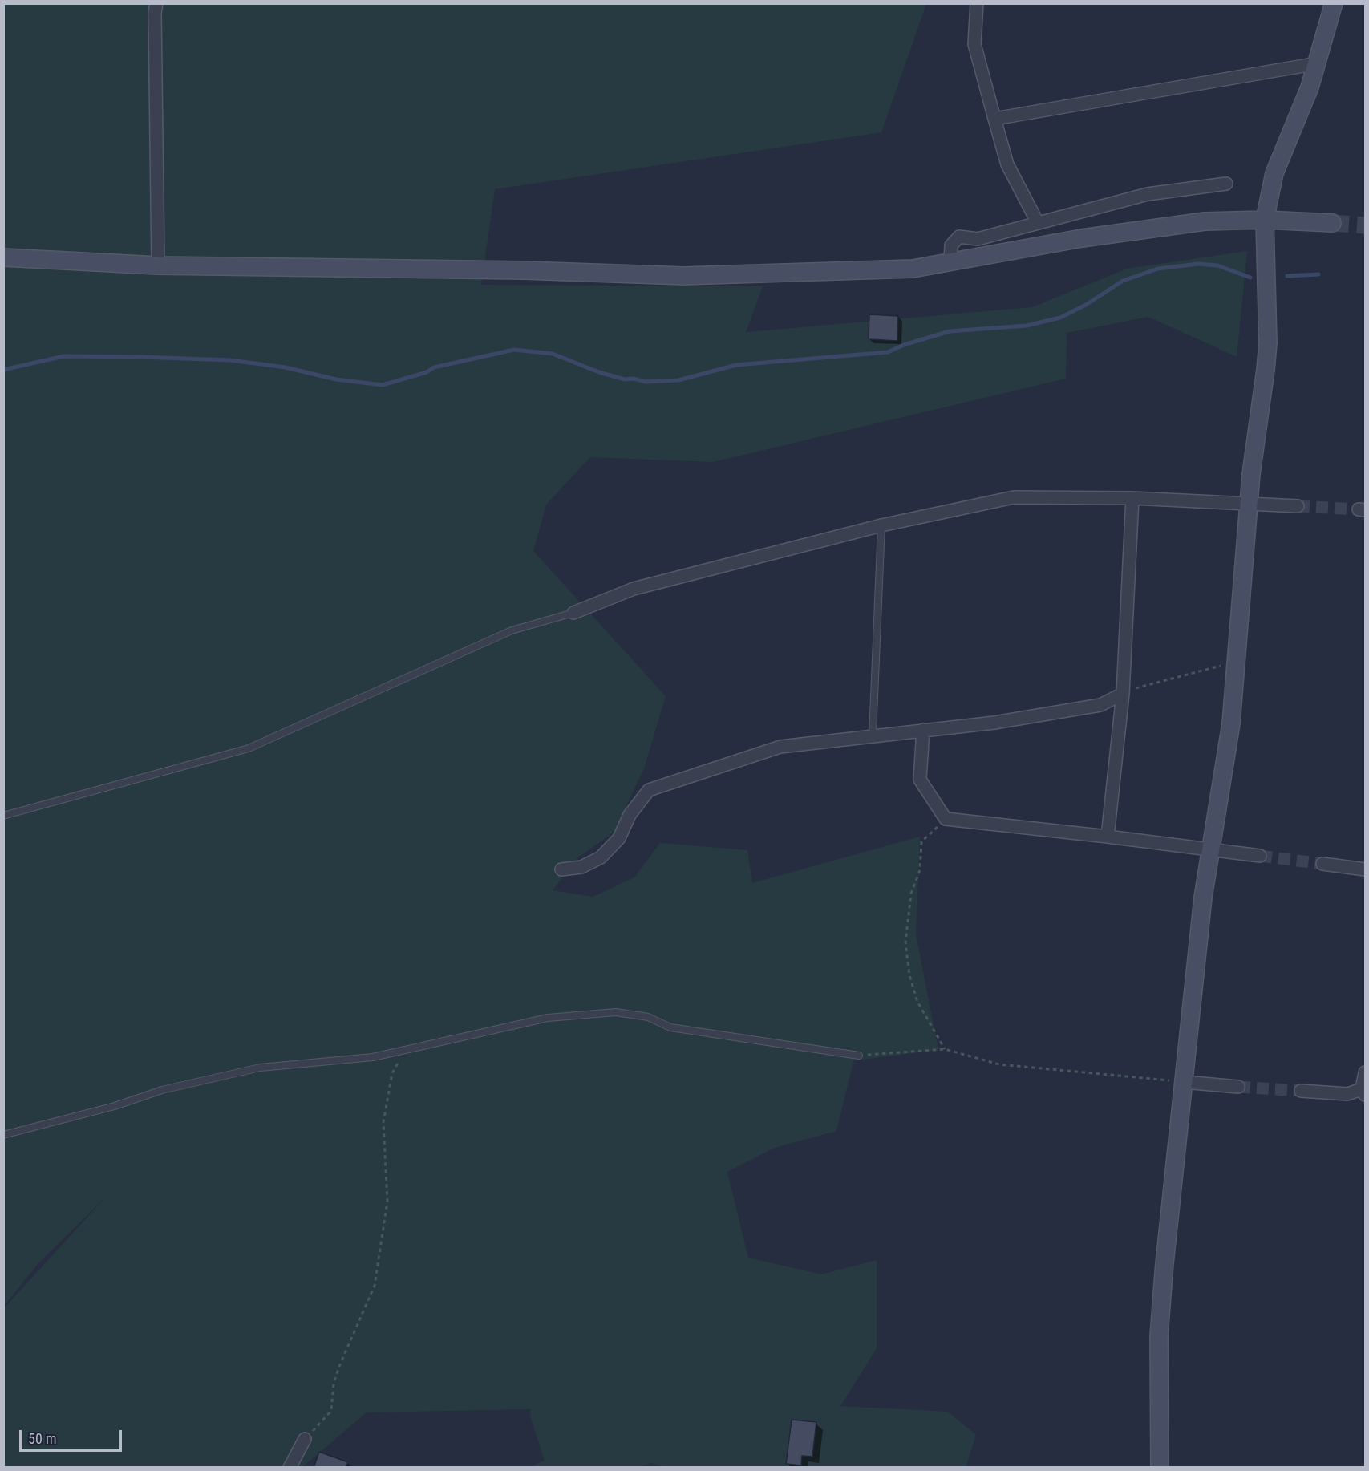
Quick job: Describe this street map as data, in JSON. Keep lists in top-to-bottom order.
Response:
{
  "scale_bar": "50 m"
}
